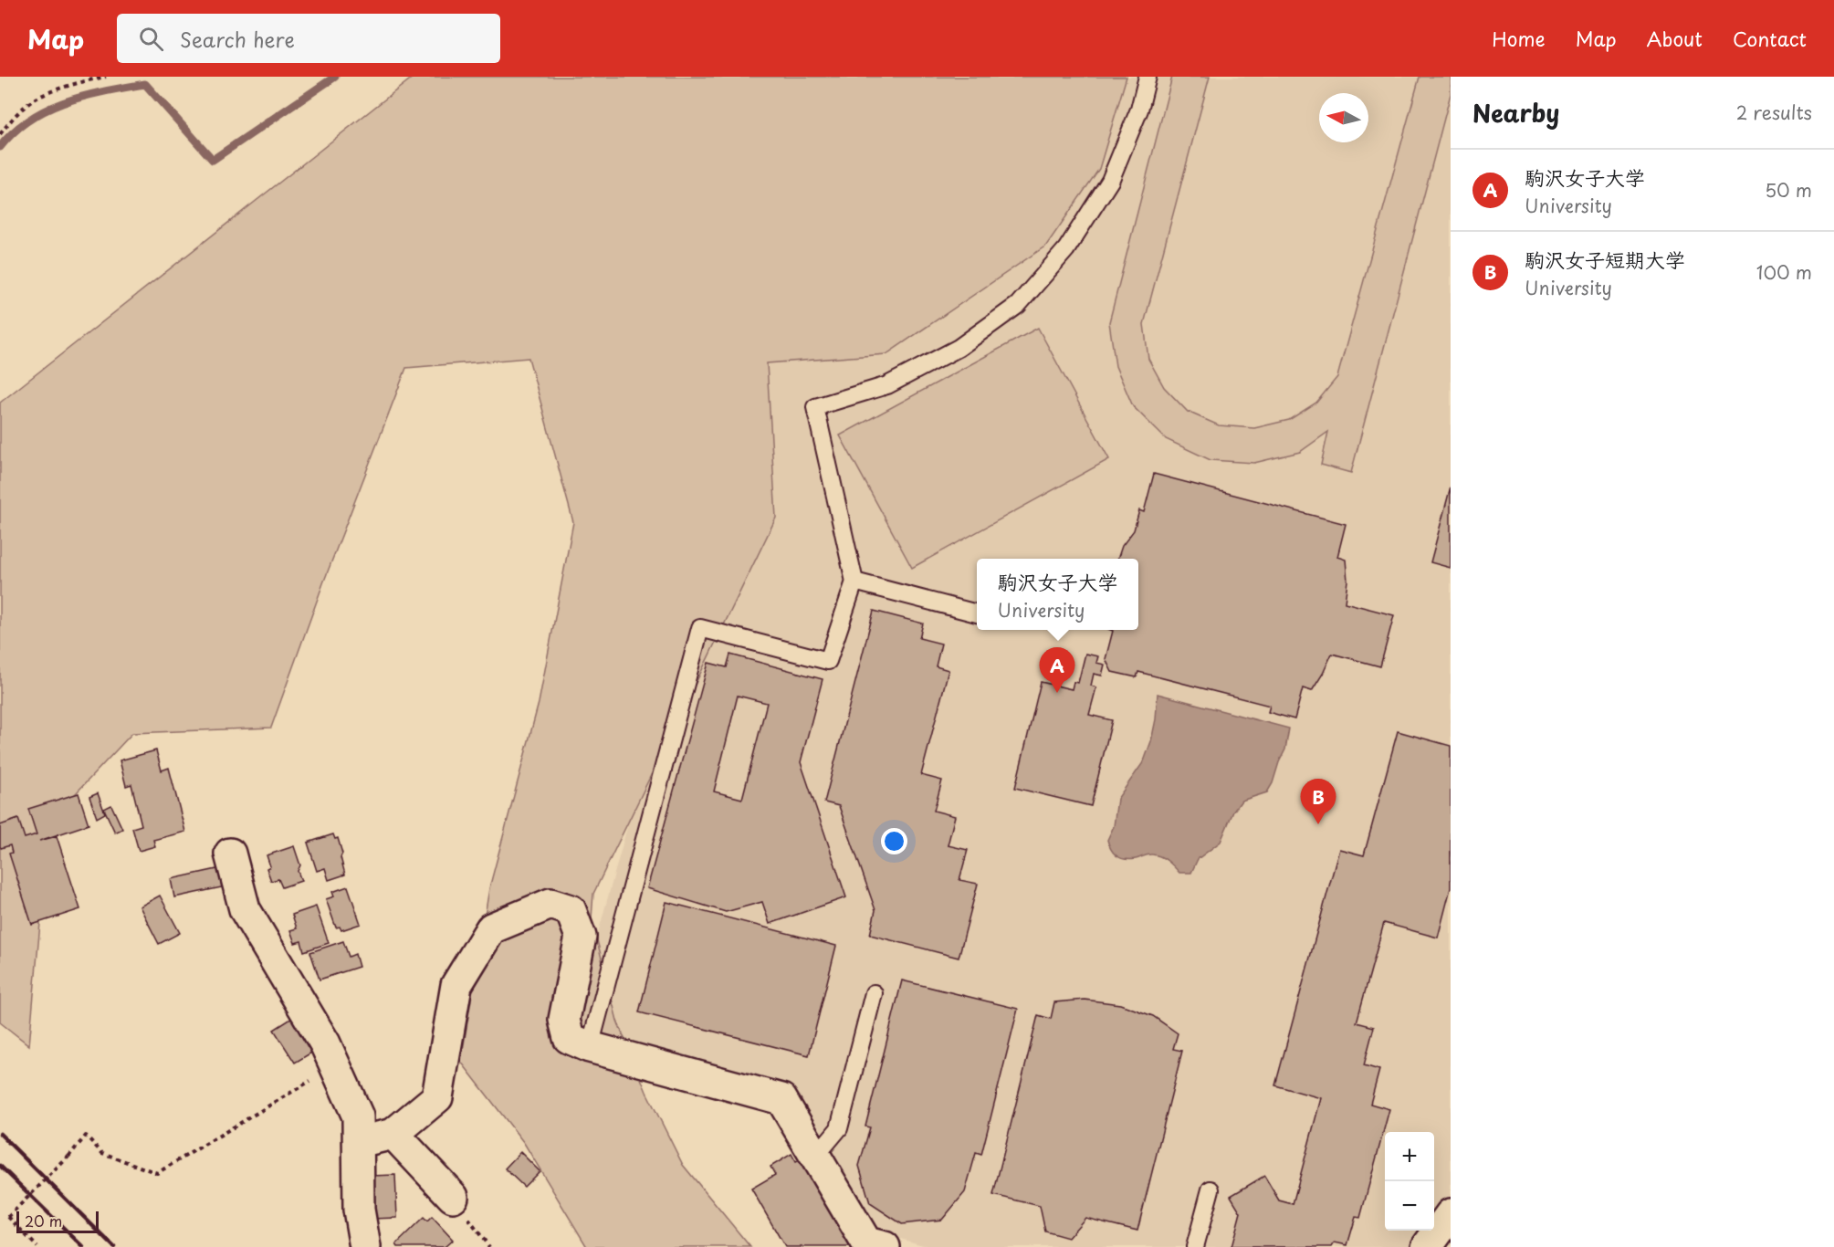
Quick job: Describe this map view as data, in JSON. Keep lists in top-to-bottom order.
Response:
{
  "scale_bar": "20 m",
  "north": "left",
  "page": {
    "header": "Map",
    "search": "Search here",
    "nav": [
      "Home",
      "Map",
      "About",
      "Contact"
    ],
    "heading": ["Nearby", "2 results"],
    "list": [
      {
        "mark": "A",
        "name": "駒沢女子大学",
        "note": "University",
        "value": "50 m"
      },
      {
        "mark": "B",
        "name": "駒沢女子短期大学",
        "note": "University",
        "value": "100 m"
      }
    ],
    "popup": ["駒沢女子大学", "University"],
    "pins": ["A", "B"],
    "map_buttons": ["+", "−"],
    "scale": "20 m"
  }
}
